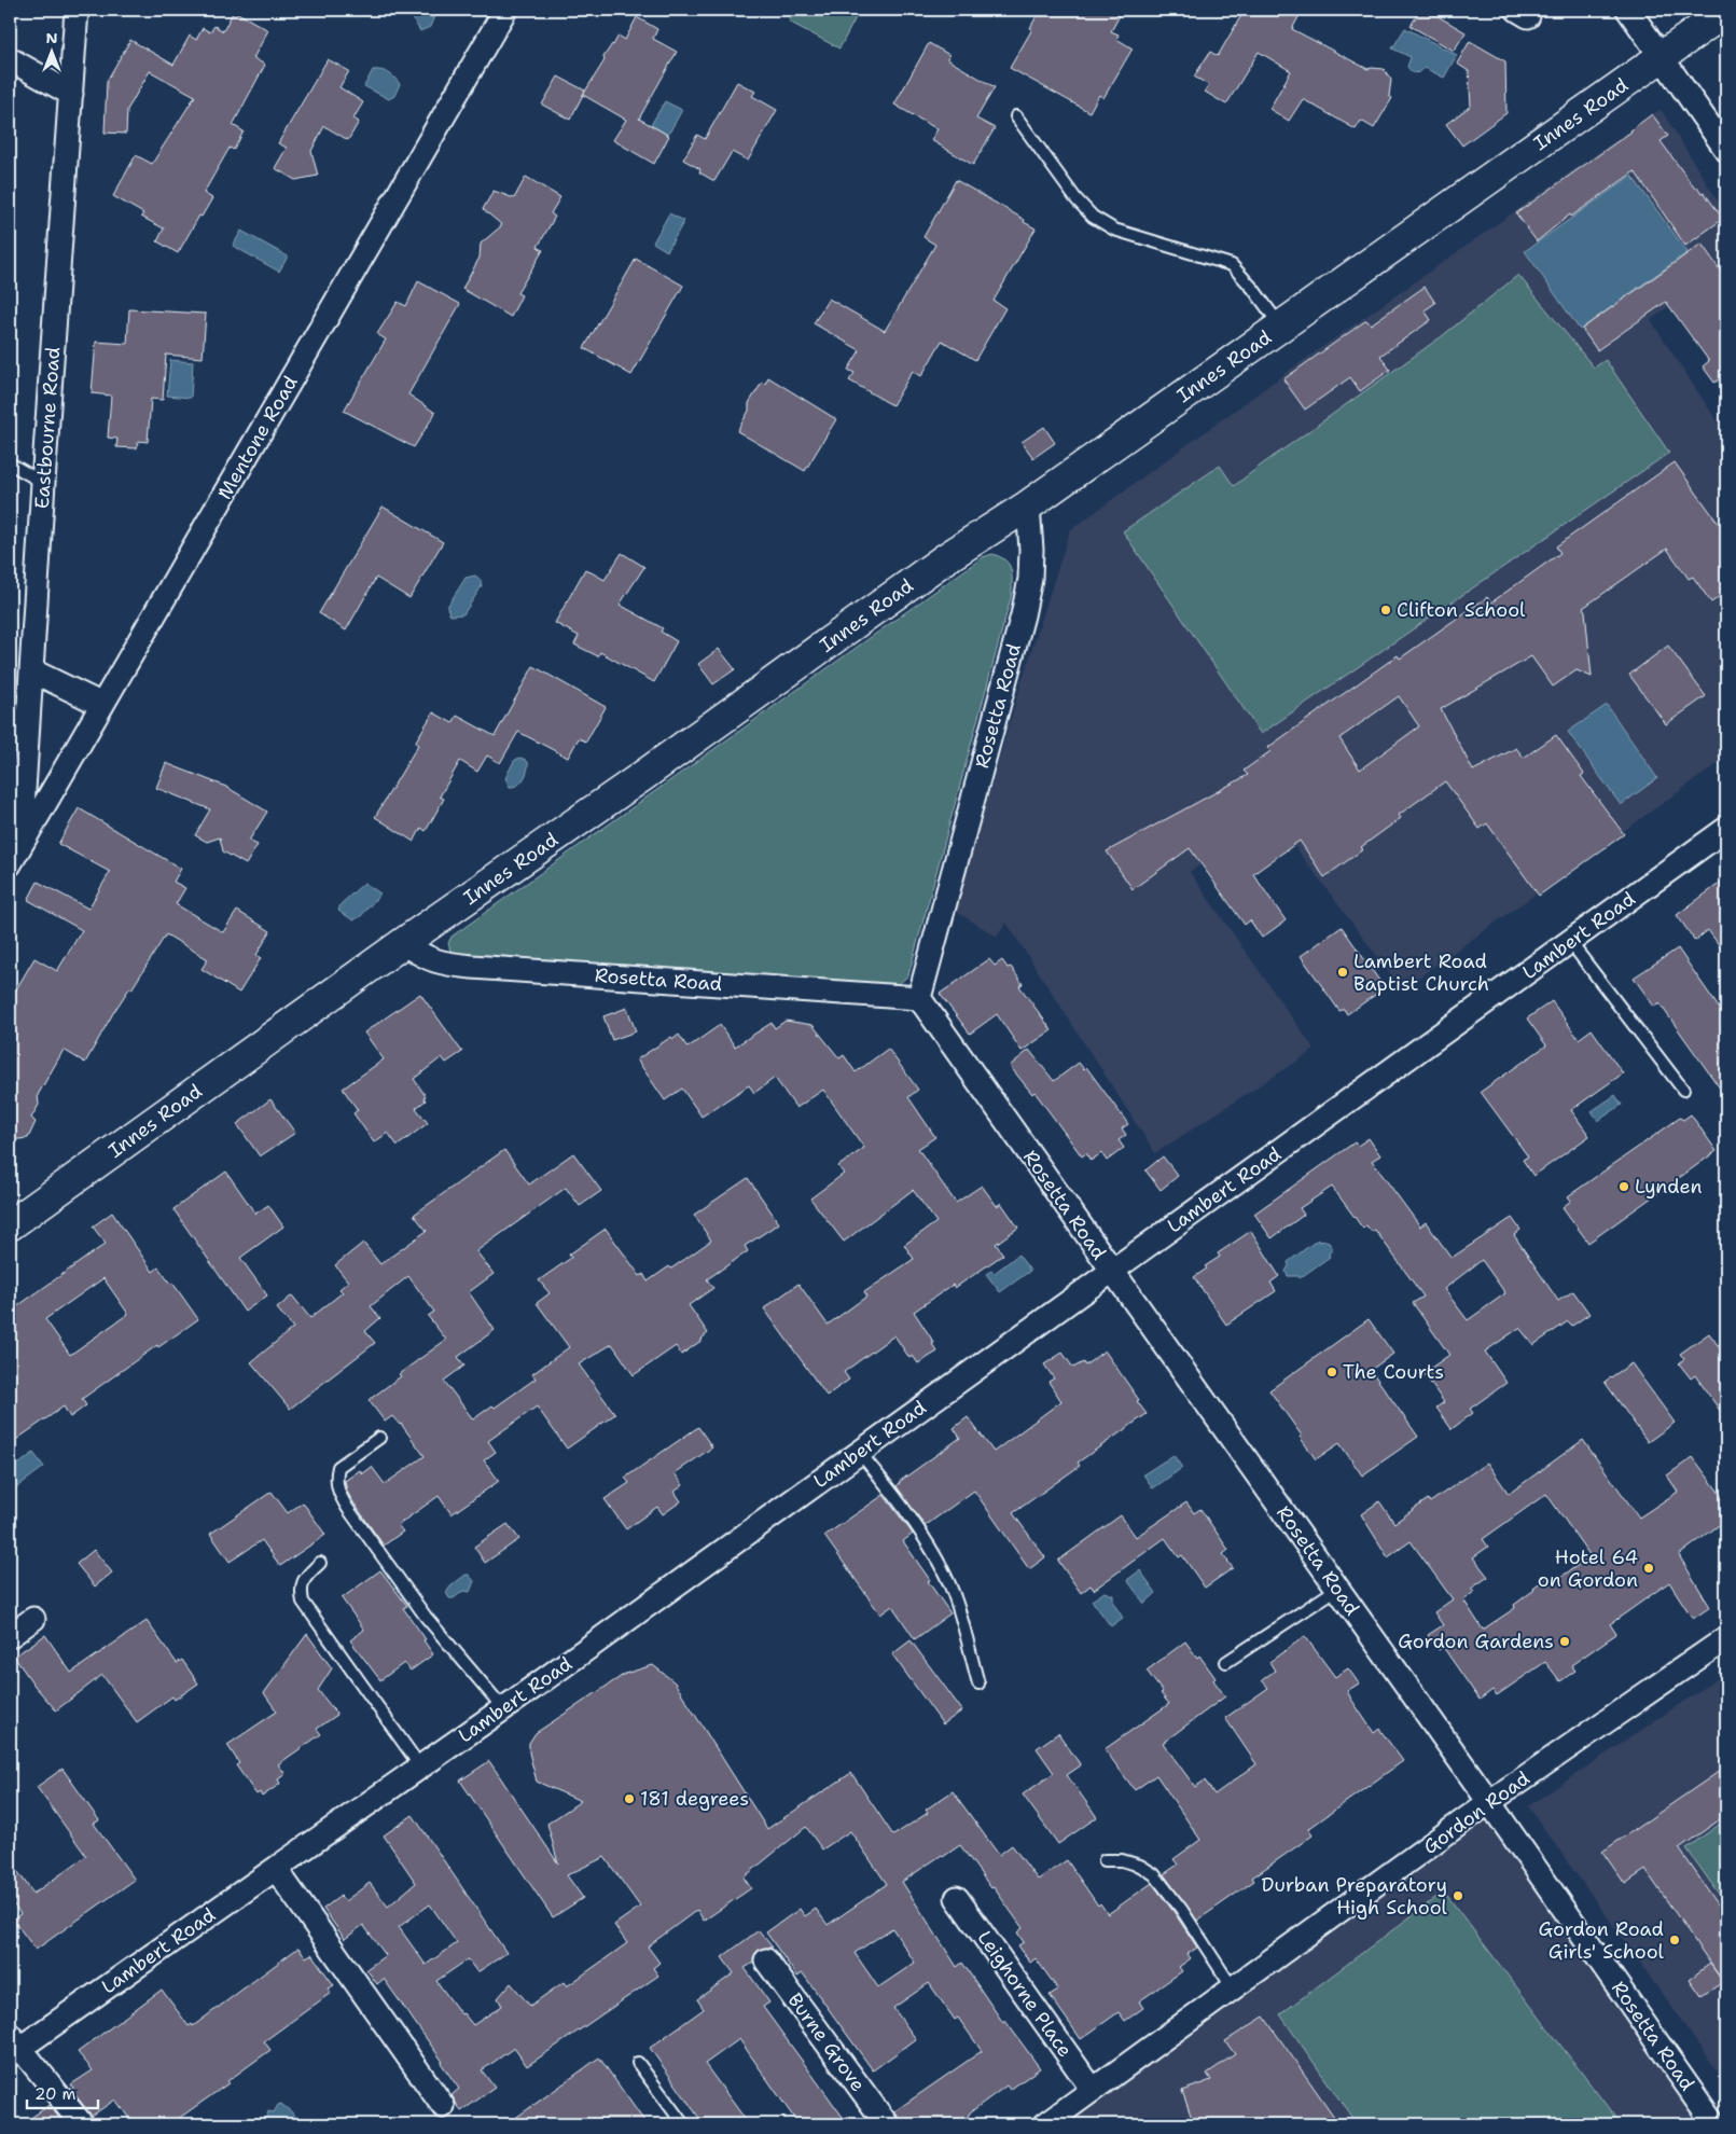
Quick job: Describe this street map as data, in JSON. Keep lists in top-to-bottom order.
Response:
{
  "streets": {
    "street": [
      "Innes Road",
      "Eastbourne Road",
      "Mentone Road",
      "Rosetta Road",
      "Lambert Road",
      "Gordon Road",
      "Leighorne Place",
      "Burne Grove"
    ]
  },
  "crossings": [
    ["Innes Road", "Rosetta Road"],
    ["Eastbourne Road", "Mentone Road"],
    ["Rosetta Road", "Lambert Road"],
    ["Rosetta Road", "Gordon Road"],
    ["Gordon Road", "Leighorne Place"]
  ],
  "places": [
    "Clifton School",
    "Lambert Road Baptist Church",
    "Lynden",
    "The Courts",
    "Hotel 64 on Gordon",
    "Gordon Gardens",
    "181 degrees",
    "Durban Preparatory High School",
    "Gordon Road Girls' School"
  ],
  "scale_bar": "20 m",
  "north": "top"
}
